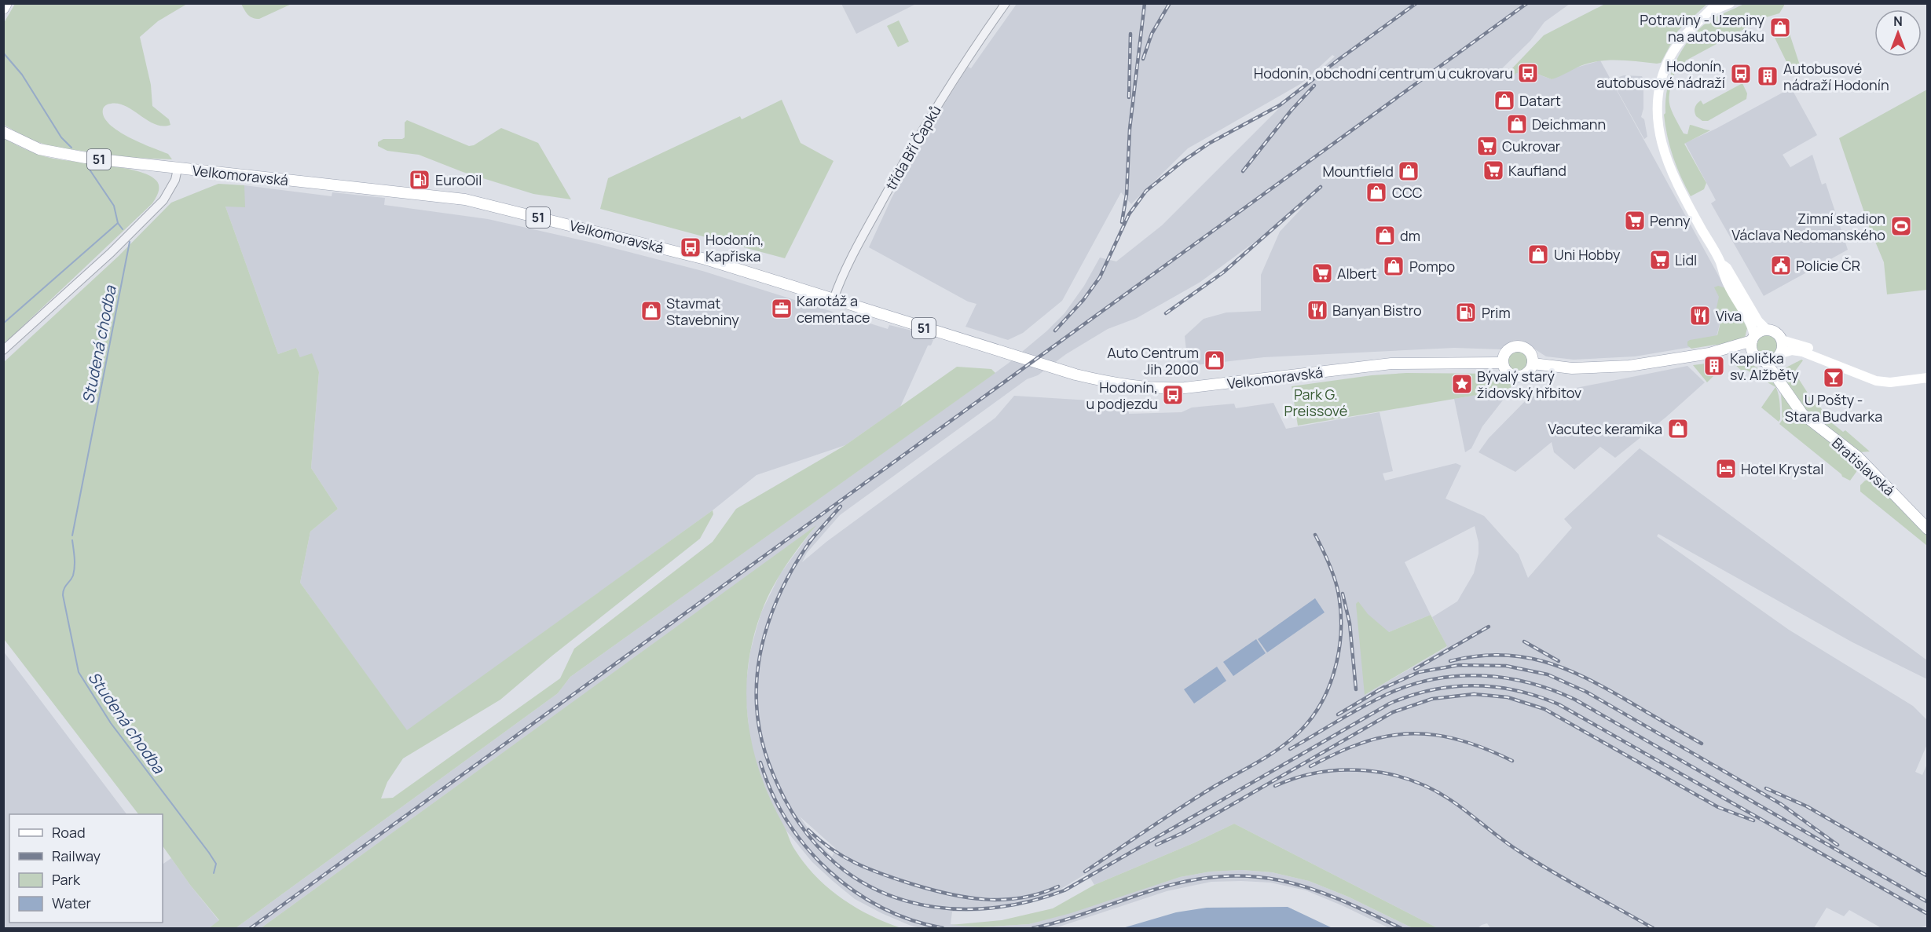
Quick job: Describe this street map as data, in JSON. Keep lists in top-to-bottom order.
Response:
{
  "streets": {
    "main road": ["51", "Velkomoravská", "Bratislavská"],
    "street": ["třída Bří Čapků"]
  },
  "crossings": [
    ["třída Bří Čapků", "Velkomoravská"]
  ],
  "water": ["Studená chodba"],
  "parks": ["Park G. Preissové"],
  "places": {
    "shop": [
      "Potraviny - Uzeniny na autobusáku",
      "Datart",
      "Deichmann",
      "Mountfield",
      "CCC",
      "dm",
      "Uni Hobby",
      "Pompo",
      "Stavmat Stavebniny",
      "Auto Centrum Jih 2000",
      "Vacutec keramika"
    ],
    "bus stop": [
      "Hodonín, obchodní centrum u cukrovaru",
      "Hodonín, autobusové nádraží",
      "Hodonín, Kapřiska",
      "Hodonín, u podjezdu"
    ],
    "building": ["Autobusové nádraží Hodonín", "Kaplička sv. Alžběty"],
    "supermarket": [
      "Cukrovar",
      "Kaufland",
      "Penny",
      "Lidl",
      "Albert"
    ],
    "fuel station": ["EuroOil", "Prim"],
    "sports": ["Zimní stadion Václava Nedomanského"],
    "public building": ["Policie ČR"],
    "office": ["Karotáž a cementace"],
    "restaurant": ["Banyan Bistro", "Viva"],
    "bar": ["U Pošty - Stara Budvarka"],
    "place": ["Bývalý starý židovský hřbitov"],
    "hotel": ["Hotel Krystal"]
  },
  "legend": [
    "Road",
    "Railway",
    "Park",
    "Water"
  ],
  "north": "top"
}
